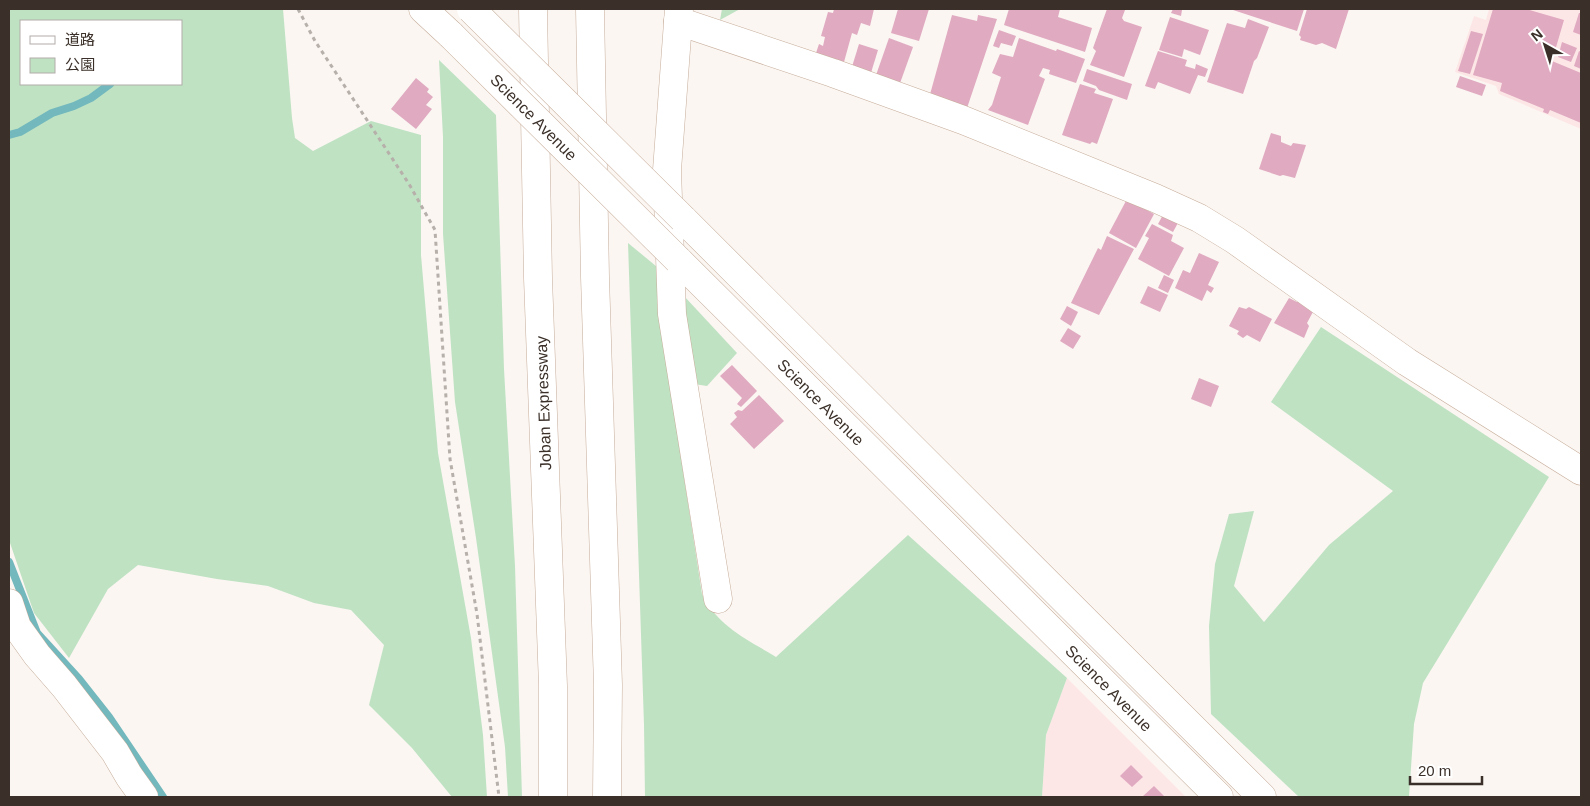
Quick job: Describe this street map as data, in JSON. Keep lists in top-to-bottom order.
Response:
{
  "streets": {
    "main road": ["Science Avenue", "Joban Expressway"]
  },
  "legend": ["道路", "公園"],
  "scale_bar": "20 m",
  "north": "top left"
}
